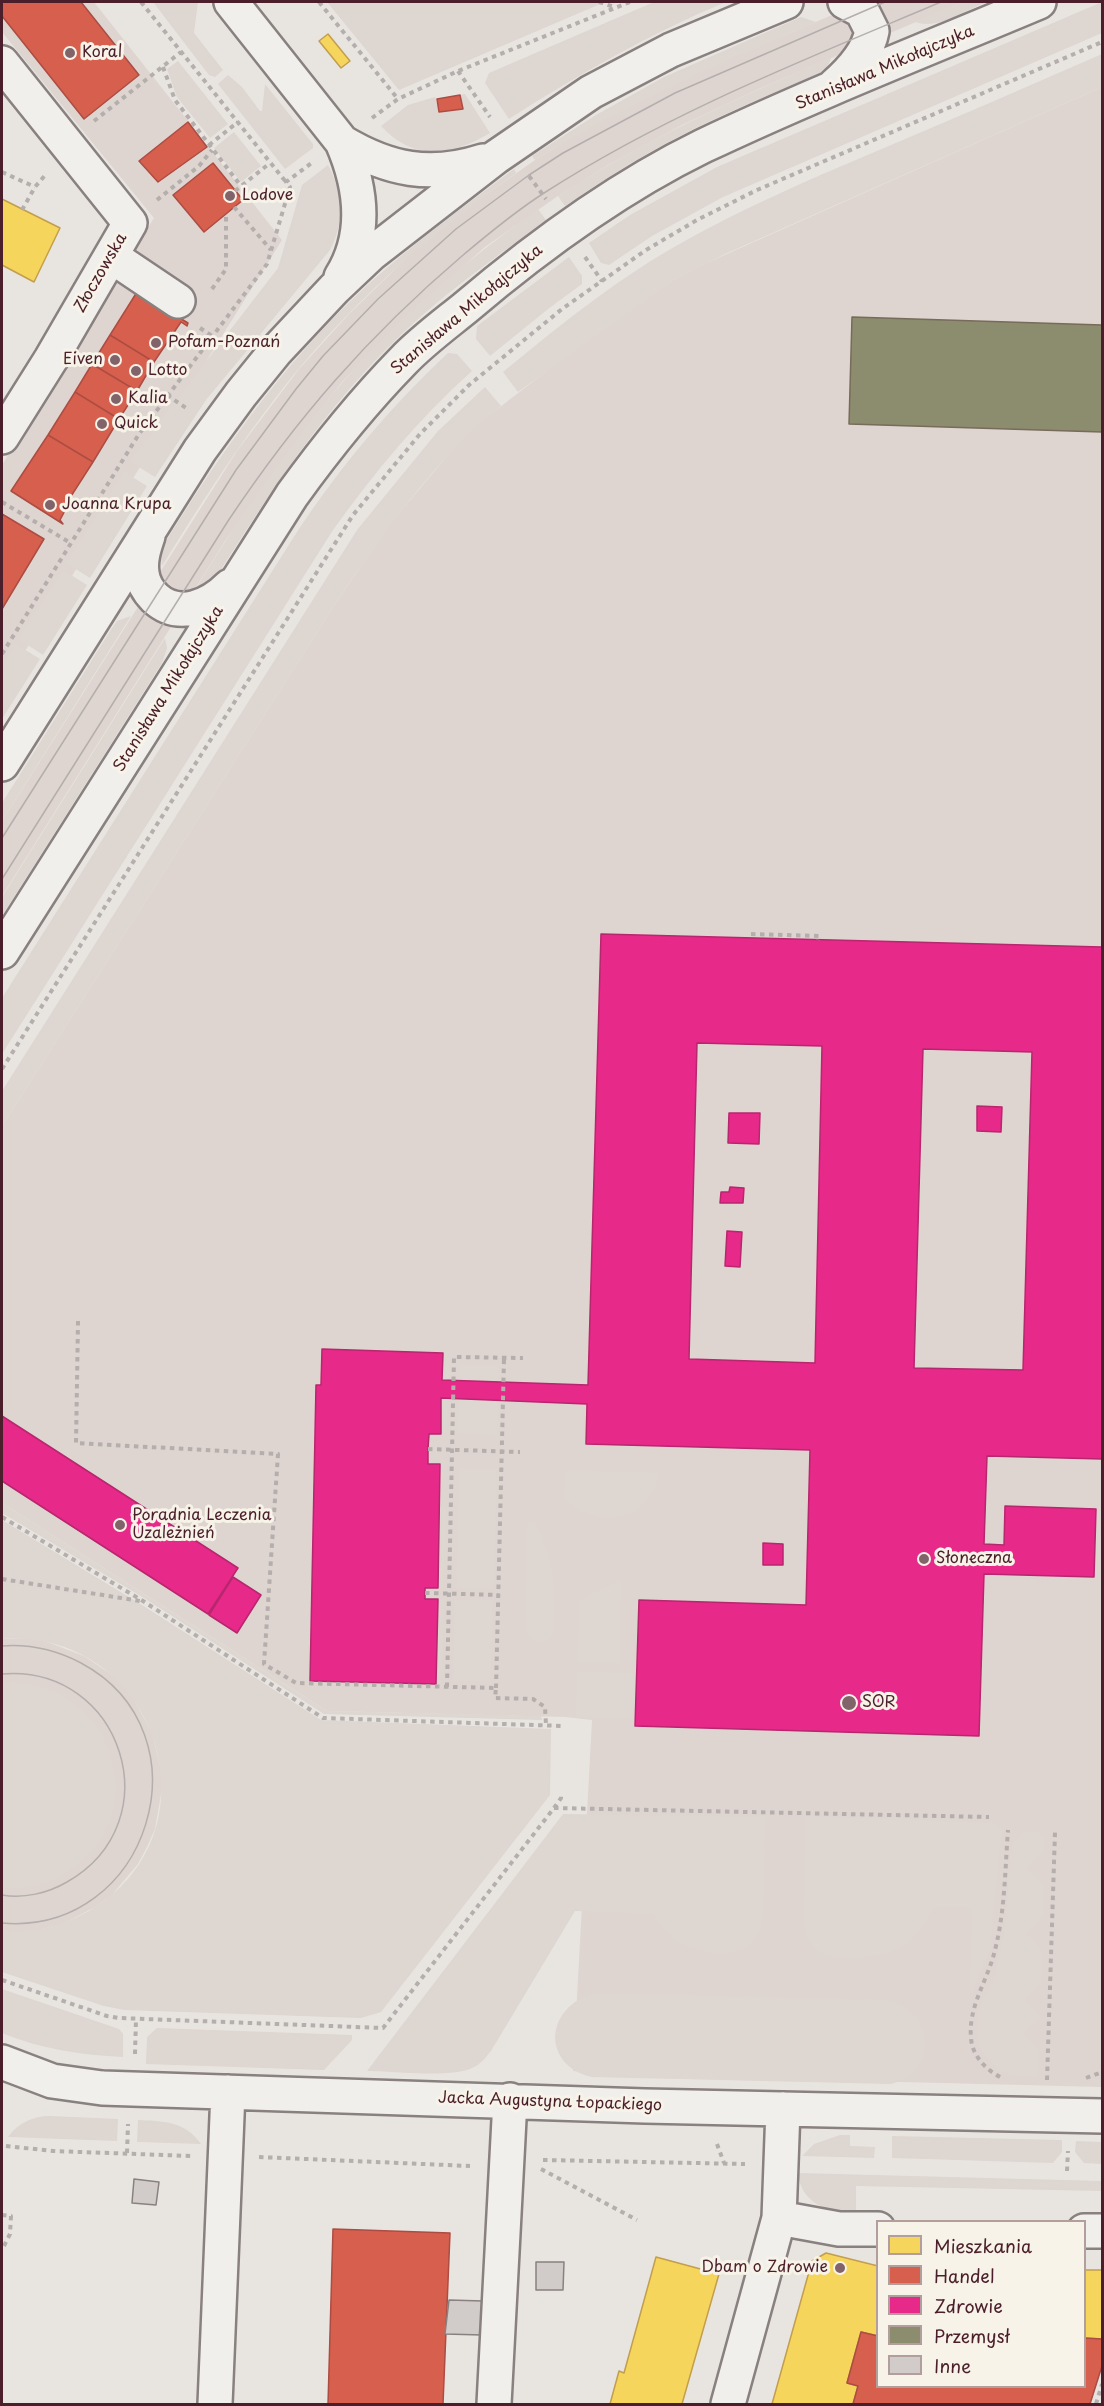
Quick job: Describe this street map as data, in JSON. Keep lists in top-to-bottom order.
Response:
{
  "streets": {
    "street": ["Stanisława Mikołajczyka", "Złoczowska", "Jacka Augustyna Łopackiego"]
  },
  "places": [
    "Koral",
    "Lodove",
    "Pofam-Poznań",
    "Eiven",
    "Lotto",
    "Kalia",
    "Quick",
    "Joanna Krupa",
    "Poradnia Leczenia Uzależnień",
    "Słoneczna",
    "SOR",
    "Dbam o Zdrowie"
  ],
  "legend": [
    "Mieszkania",
    "Handel",
    "Zdrowie",
    "Przemysł",
    "Inne"
  ]
}
